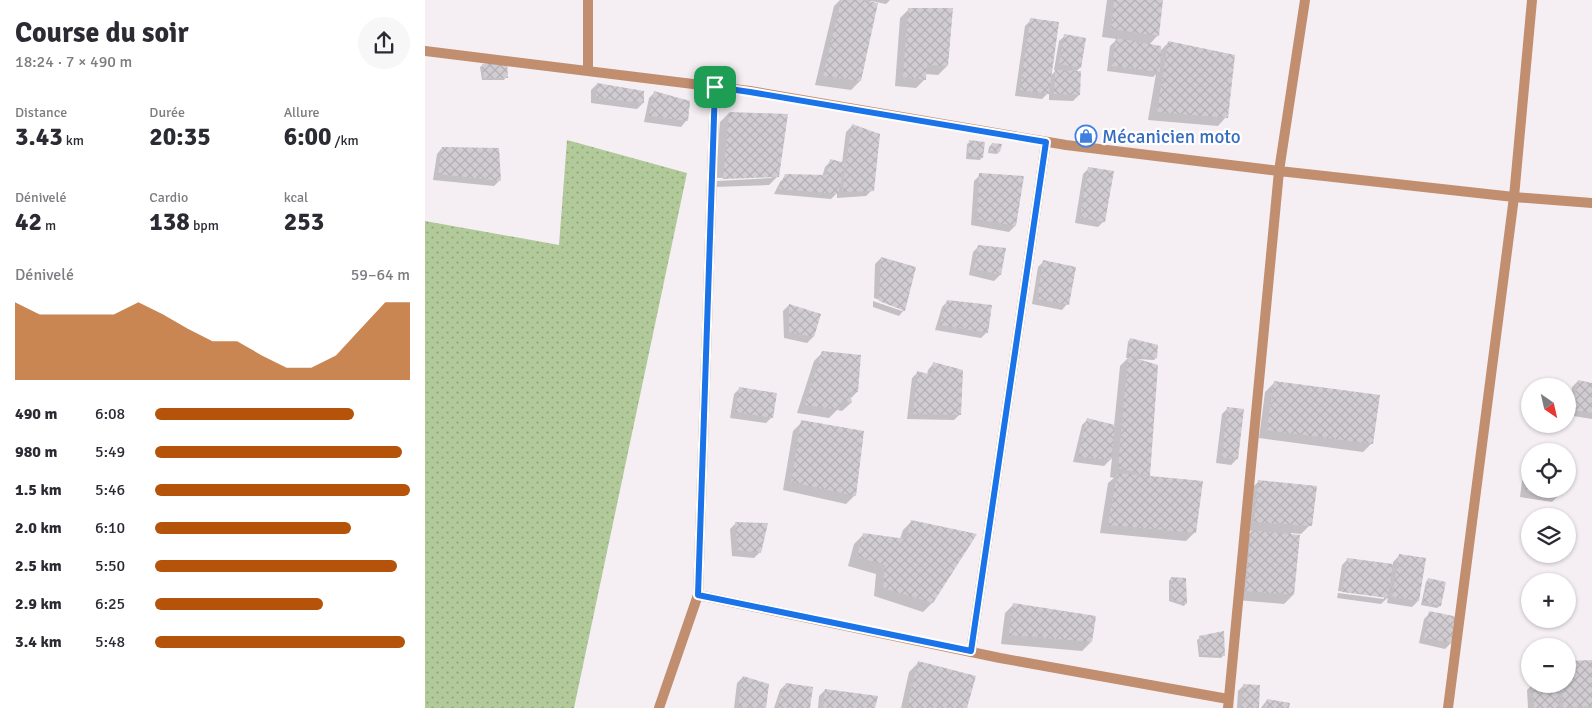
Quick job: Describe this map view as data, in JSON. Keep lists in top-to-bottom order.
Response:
{
  "places": {
    "shop": ["Mécanicien moto"]
  },
  "north": "bottom right",
  "page": {
    "heading": ["Course du soir", "18:24 · 7 × 490 m"],
    "stats": [
      ["Distance", "3.43 km"],
      ["Durée", "20:35"],
      ["Allure", "6:00 /km"],
      ["Dénivelé", "42 m"],
      ["Cardio", "138 bpm"],
      ["kcal", "253"]
    ],
    "chart": ["Dénivelé", "59–64 m"],
    "map_buttons": ["+", "−"],
    "list": [
      {
        "name": "490 m",
        "note": "6:08"
      },
      {
        "name": "980 m",
        "note": "5:49"
      },
      {
        "name": "1.5 km",
        "note": "5:46"
      },
      {
        "name": "2.0 km",
        "note": "6:10"
      },
      {
        "name": "2.5 km",
        "note": "5:50"
      },
      {
        "name": "2.9 km",
        "note": "6:25"
      },
      {
        "name": "3.4 km",
        "note": "5:48"
      }
    ]
  }
}
